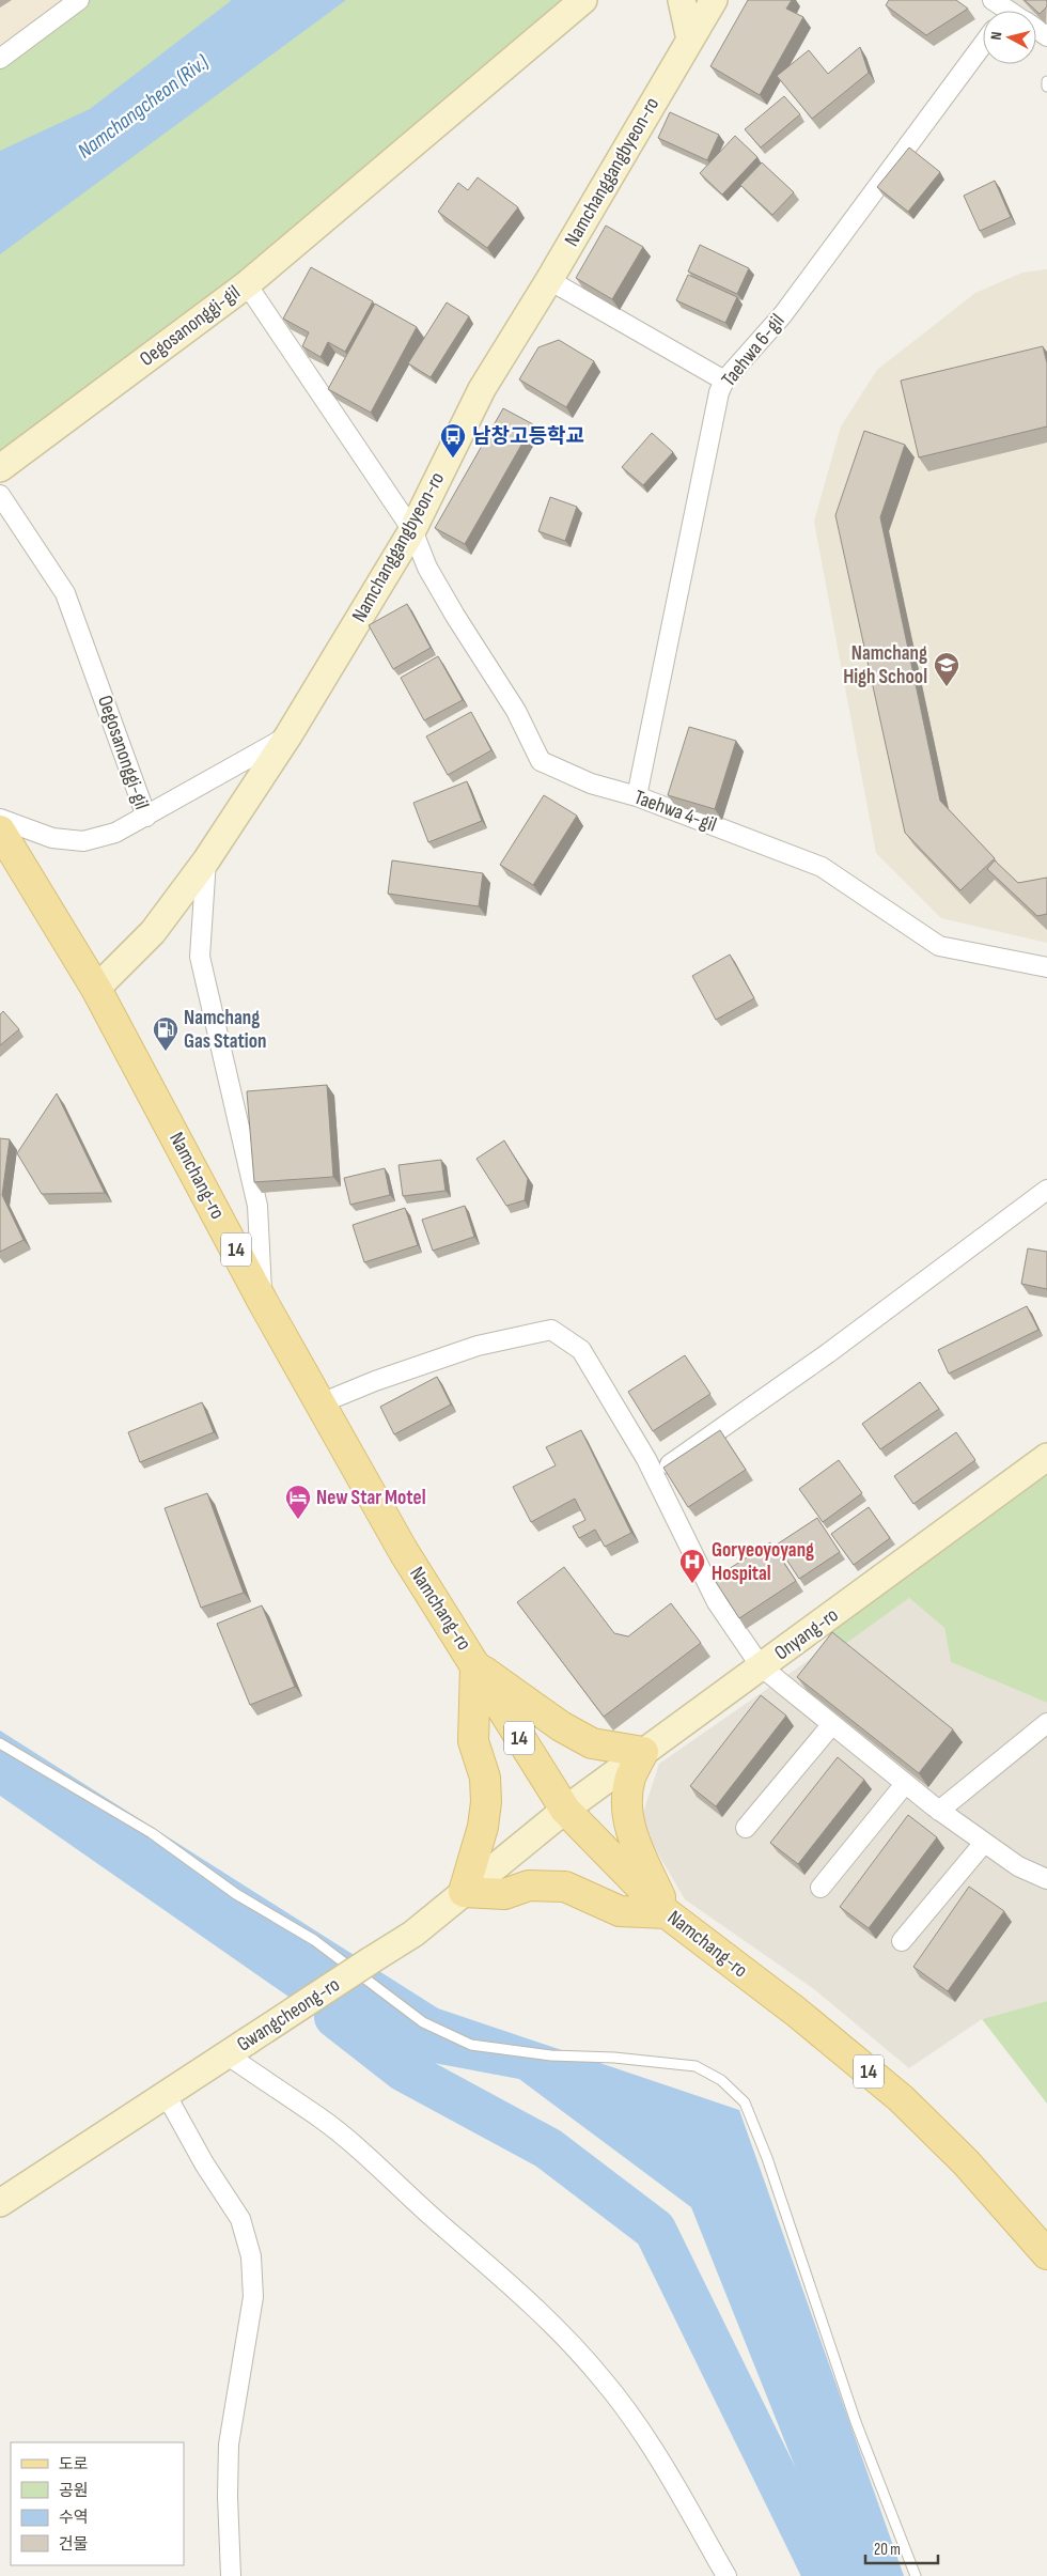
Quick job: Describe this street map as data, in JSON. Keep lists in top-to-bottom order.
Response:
{
  "streets": {
    "main road": ["Namchang-ro", "14"],
    "street": [
      "Namchanggangbyeon-ro",
      "Oegosanonggi-gil",
      "Taehwa 6-gil",
      "Taehwa 4-gil",
      "Onyang-ro",
      "Gwangcheong-ro"
    ]
  },
  "crossings": [
    ["Namchanggangbyeon-ro", "Oegosanonggi-gil"],
    ["Namchanggangbyeon-ro", "Taehwa 4-gil"],
    ["Namchanggangbyeon-ro", "Namchang-ro"],
    ["Oegosanonggi-gil", "Taehwa 4-gil"],
    ["Taehwa 6-gil", "Taehwa 4-gil"],
    ["Namchang-ro", "Onyang-ro"],
    ["Namchang-ro", "Gwangcheong-ro"],
    ["Onyang-ro", "Gwangcheong-ro"]
  ],
  "water": ["Namchangcheon (Riv.)"],
  "places": {
    "bus stop": ["남창고등학교"],
    "school or university": ["Namchang High School"],
    "fuel station": ["Namchang Gas Station"],
    "hotel": ["New Star Motel"],
    "hospital": ["Goryeoyoyang Hospital"]
  },
  "legend": [
    "도로",
    "공원",
    "수역",
    "건물"
  ],
  "scale_bar": "20 m",
  "north": "left"
}
